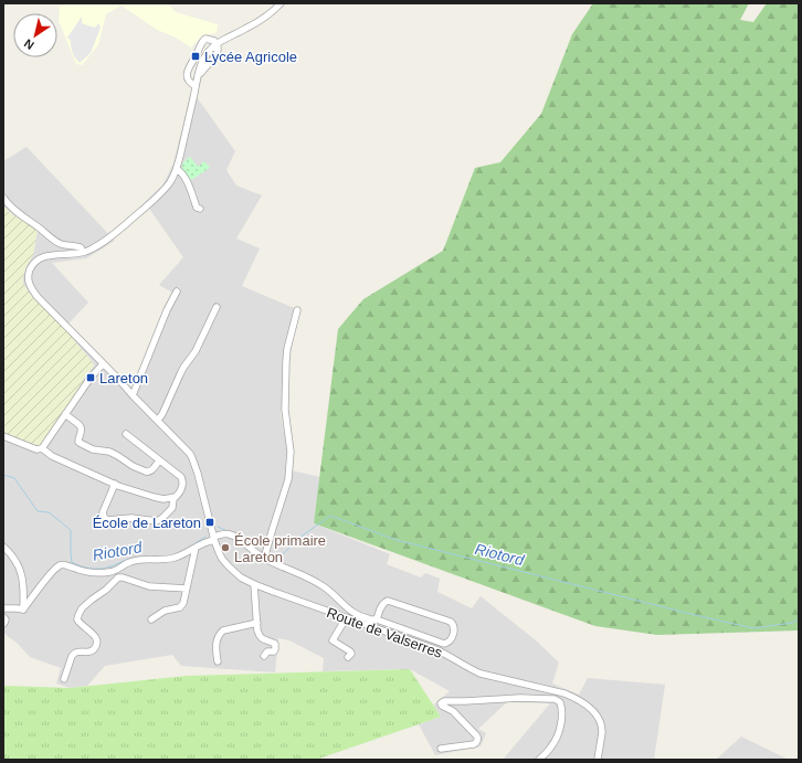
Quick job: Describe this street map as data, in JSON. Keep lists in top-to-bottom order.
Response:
{
  "streets": {
    "street": ["Route de Valserres"]
  },
  "water": ["Riotord"],
  "places": {
    "transit": ["Lycée Agricole", "Lareton", "École de Lareton"],
    "other": ["École primaire Lareton"]
  },
  "north": "bottom left"
}
